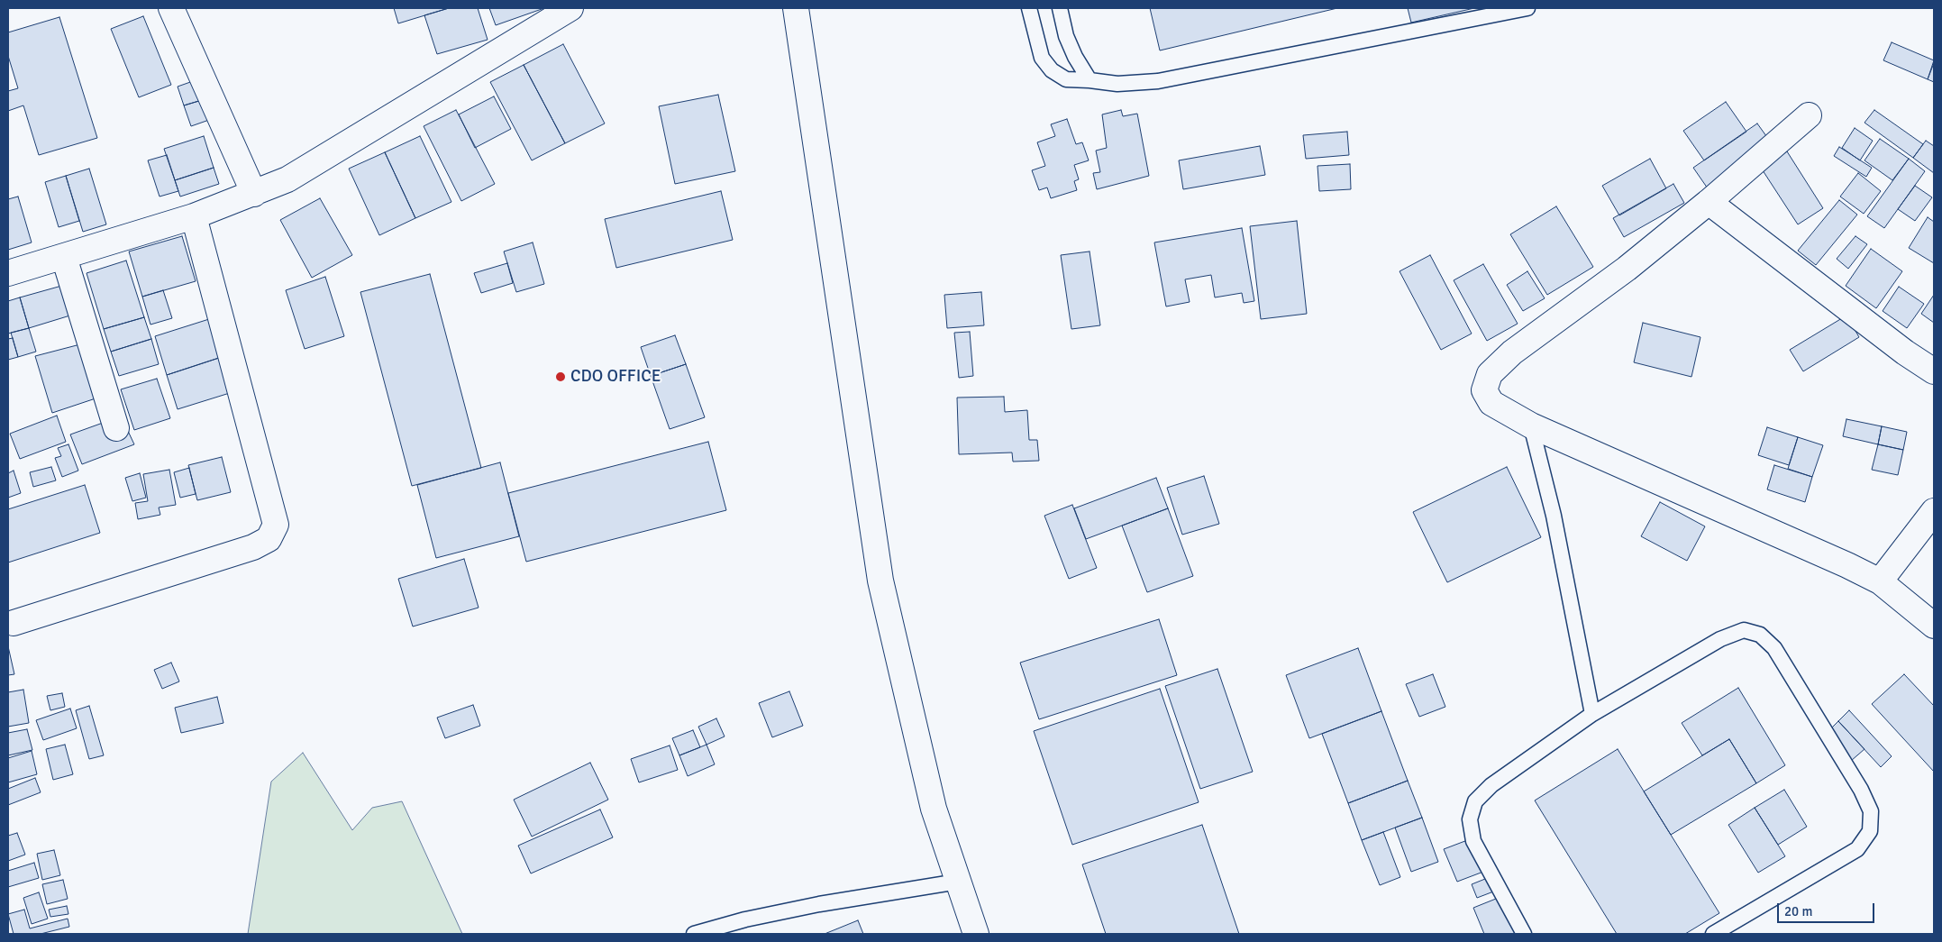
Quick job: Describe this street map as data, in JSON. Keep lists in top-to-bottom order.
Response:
{
  "places": ["CDO OFFICE"],
  "scale_bar": "20 m"
}
